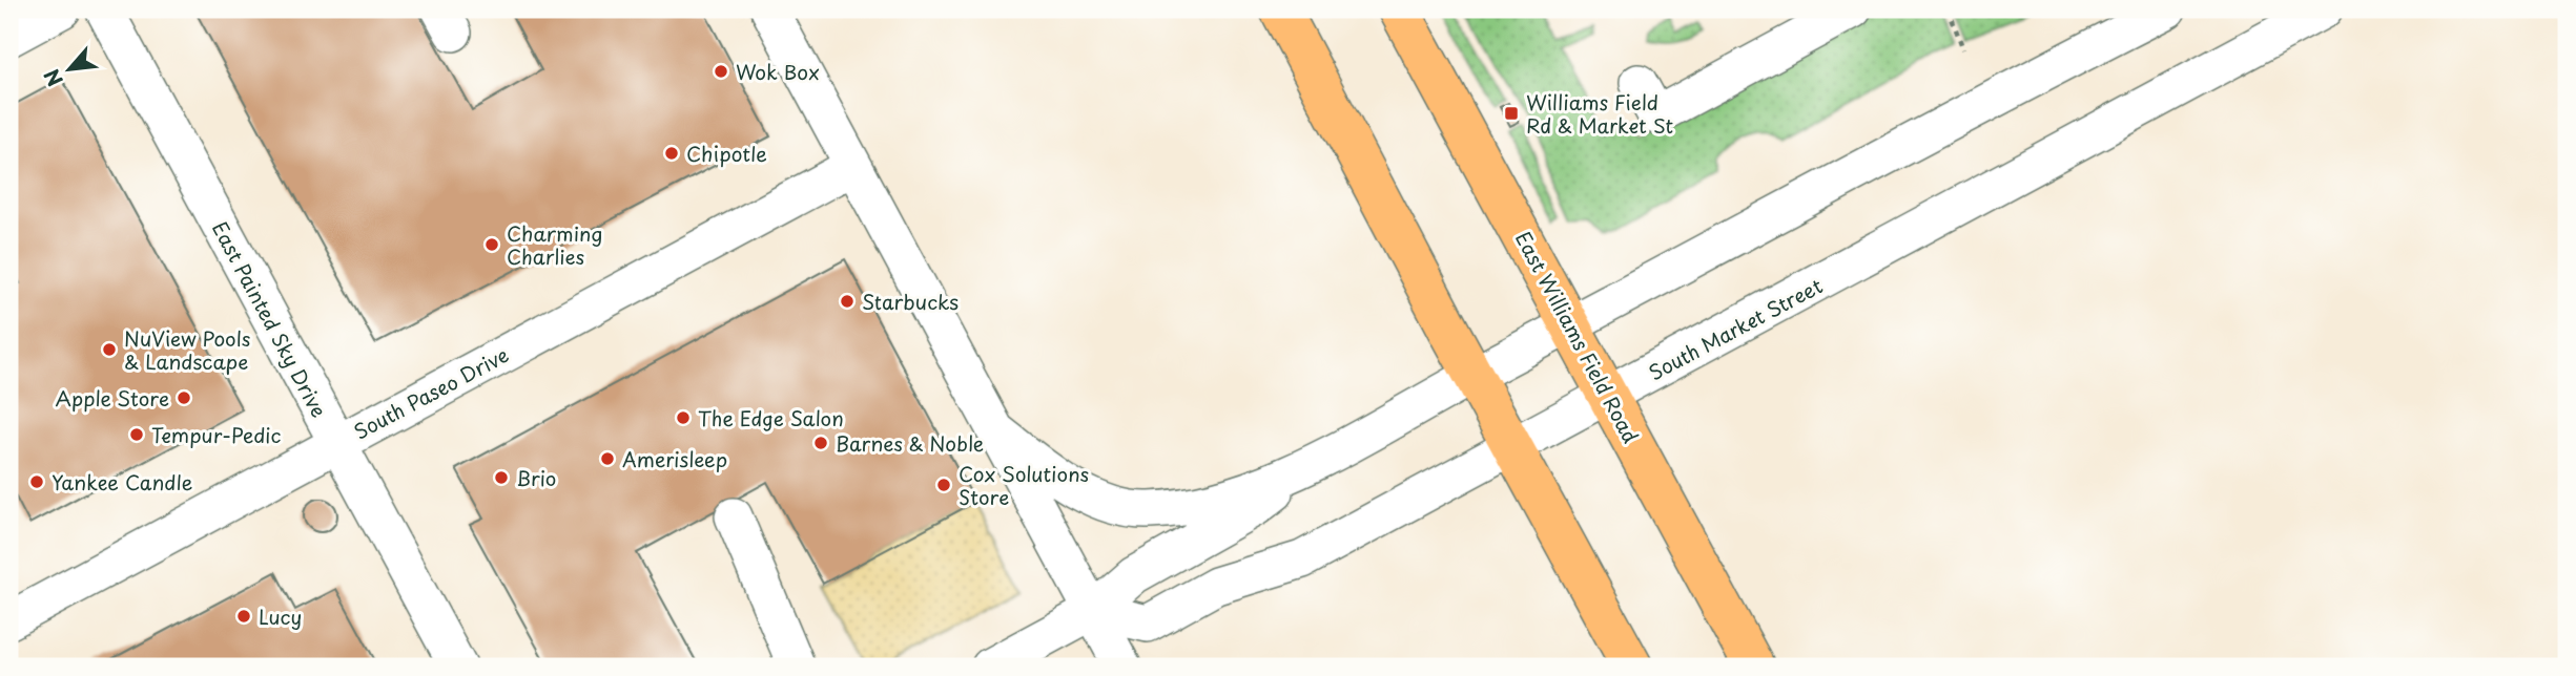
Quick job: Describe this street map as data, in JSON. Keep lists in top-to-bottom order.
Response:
{
  "streets": {
    "main road": ["East Williams Field Road"],
    "street": ["East Painted Sky Drive", "South Market Street", "South Paseo Drive"]
  },
  "crossings": [
    ["East Painted Sky Drive", "South Paseo Drive"],
    ["South Market Street", "East Williams Field Road"]
  ],
  "places": {
    "other": [
      "Wok Box",
      "Chipotle",
      "Charming Charlies",
      "Starbucks",
      "NuView Pools & Landscape",
      "Apple Store",
      "The Edge Salon",
      "Tempur-Pedic",
      "Barnes & Noble",
      "Amerisleep",
      "Brio",
      "Yankee Candle",
      "Cox Solutions Store",
      "Lucy"
    ],
    "transit": ["Williams Field Rd & Market St"]
  },
  "north": "bottom left"
}
